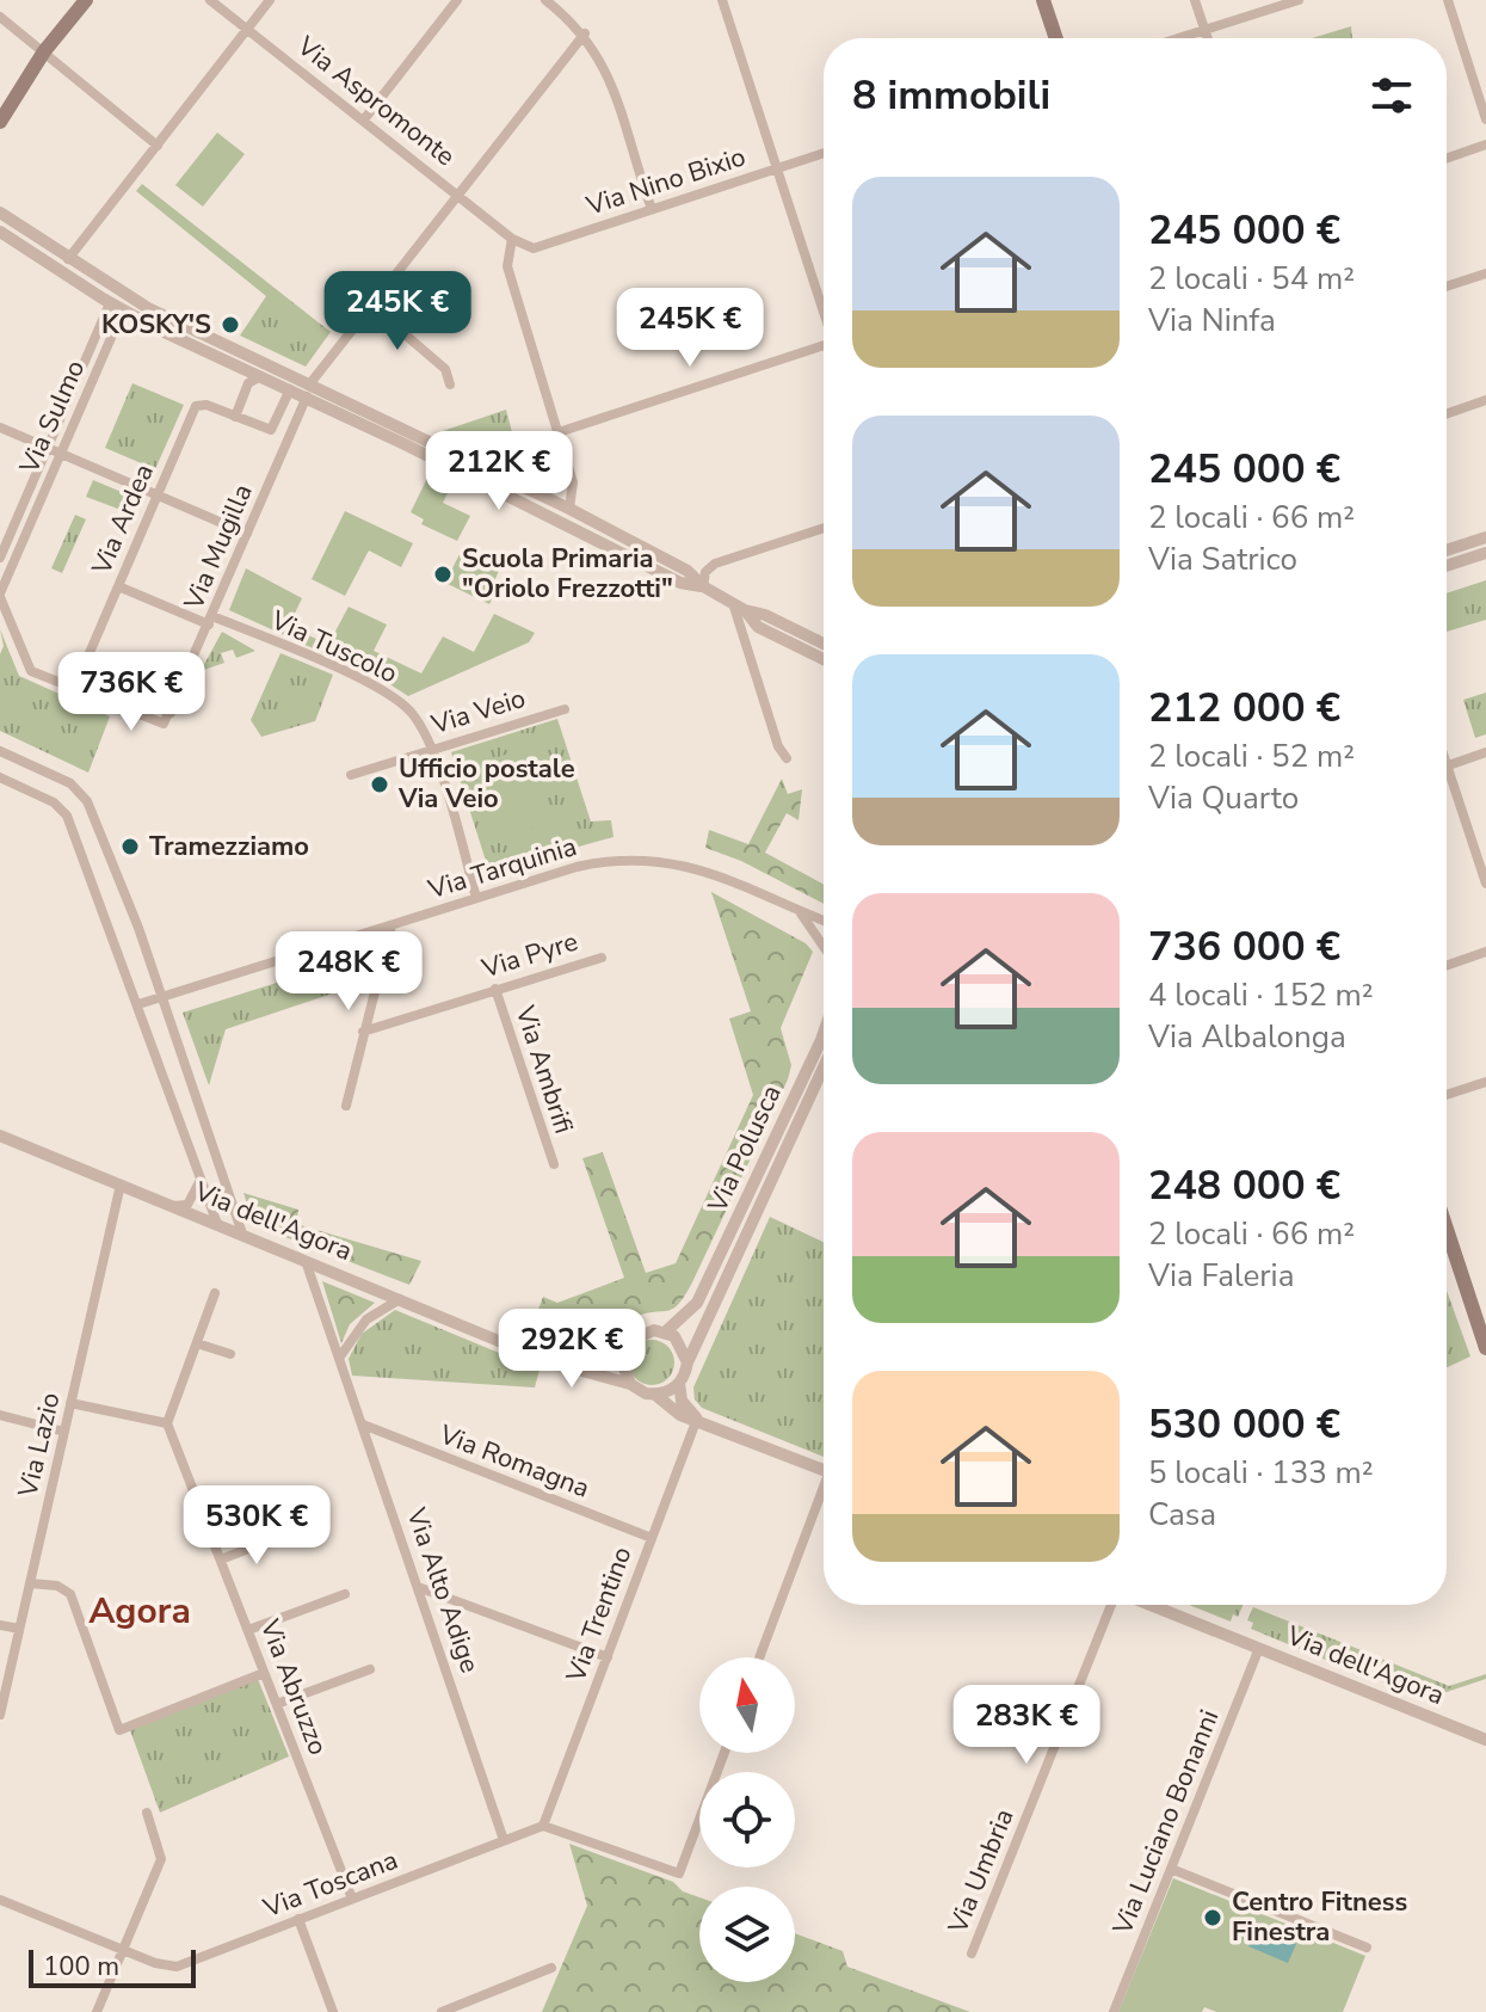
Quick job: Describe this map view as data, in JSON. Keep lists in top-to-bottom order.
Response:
{
  "streets": {
    "street": [
      "Via Aspromonte",
      "Via Nino Bixio",
      "Via Sulmo",
      "Via Ardea",
      "Via Mugilla",
      "Via Tuscolo",
      "Via Veio",
      "Via Tarquinia",
      "Via Pyre",
      "Via Ambrifi",
      "Via Polusca",
      "Via dell'Agora",
      "Via Lazio",
      "Via Romagna",
      "Via Alto Adige",
      "Via Trentino",
      "Via Abruzzo",
      "Via Luciano Bonanni",
      "Via Umbria",
      "Via Toscana"
    ]
  },
  "crossings": [
    ["Via Aspromonte", "Via Nino Bixio"],
    ["Via Aspromonte", "Via Mugilla"],
    ["Via Ardea", "Via Tuscolo"],
    ["Via Mugilla", "Via Tuscolo"],
    ["Via Tuscolo", "Via Veio"],
    ["Via Tuscolo", "Via Tarquinia"],
    ["Via Pyre", "Via Ambrifi"],
    ["Via Polusca", "Via dell'Agora"],
    ["Via dell'Agora", "Via Lazio"],
    ["Via dell'Agora", "Via Alto Adige"],
    ["Via dell'Agora", "Via Trentino"],
    ["Via dell'Agora", "Via Luciano Bonanni"],
    ["Via Romagna", "Via Alto Adige"],
    ["Via Romagna", "Via Trentino"],
    ["Via Alto Adige", "Via Toscana"],
    ["Via Trentino", "Via Toscana"],
    ["Via Abruzzo", "Via Toscana"]
  ],
  "districts": ["Agora"],
  "places": [
    "KOSKY'S",
    "Scuola Primaria \"Oriolo Frezzotti\"",
    "Ufficio postale Via Veio",
    "Tramezziamo",
    "Centro Fitness Finestra"
  ],
  "scale_bar": "100 m",
  "north": "top",
  "page": {
    "heading": "8 immobili",
    "list": [
      {
        "name": "245 000 €",
        "note": "2 locali · 54 m² · Via Ninfa"
      },
      {
        "name": "245 000 €",
        "note": "2 locali · 66 m² · Via Satrico"
      },
      {
        "name": "212 000 €",
        "note": "2 locali · 52 m² · Via Quarto"
      },
      {
        "name": "736 000 €",
        "note": "4 locali · 152 m² · Via Albalonga"
      },
      {
        "name": "248 000 €",
        "note": "2 locali · 66 m² · Via Faleria"
      },
      {
        "name": "530 000 €",
        "note": "5 locali · 133 m² · Casa"
      }
    ],
    "price": [
      "245K €",
      "245K €",
      "212K €",
      "736K €",
      "248K €",
      "292K €",
      "530K €",
      "283K €"
    ],
    "scale": "100 m"
  }
}
